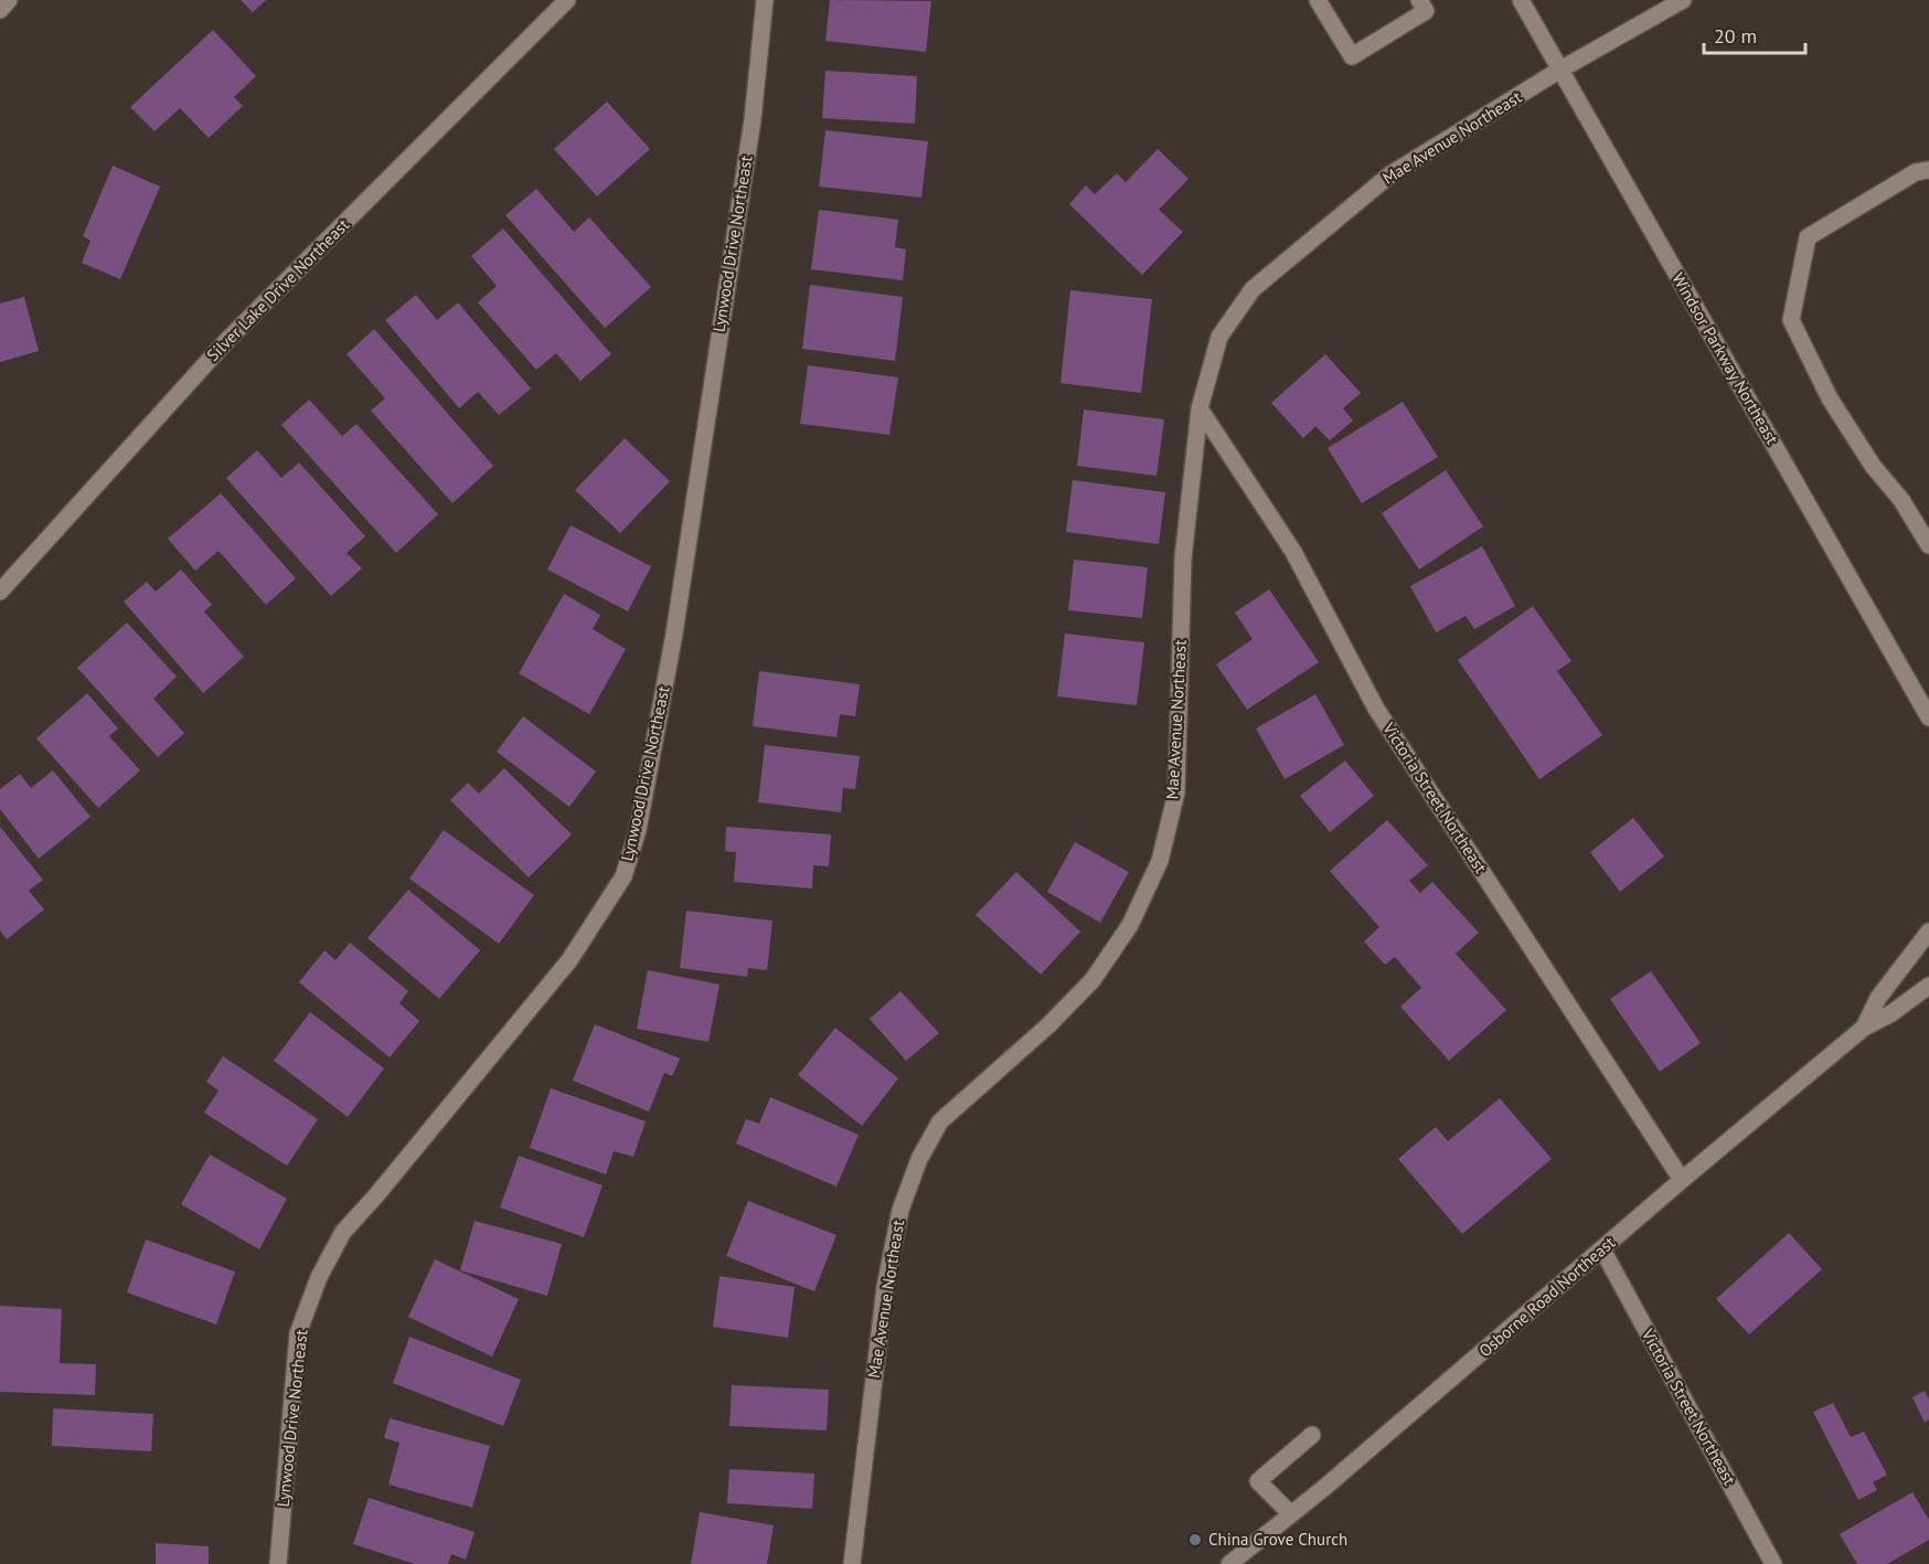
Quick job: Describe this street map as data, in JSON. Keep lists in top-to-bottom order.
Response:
{
  "streets": {
    "street": [
      "Mae Avenue Northeast",
      "Lynwood Drive Northeast",
      "Silver Lake Drive Northeast",
      "Windsor Parkway Northeast",
      "Victoria Street Northeast",
      "Osborne Road Northeast"
    ]
  },
  "crossings": [
    ["Mae Avenue Northeast", "Windsor Parkway Northeast"],
    ["Mae Avenue Northeast", "Victoria Street Northeast"],
    ["Victoria Street Northeast", "Osborne Road Northeast"]
  ],
  "places": ["China Grove Church"],
  "scale_bar": "20 m"
}
